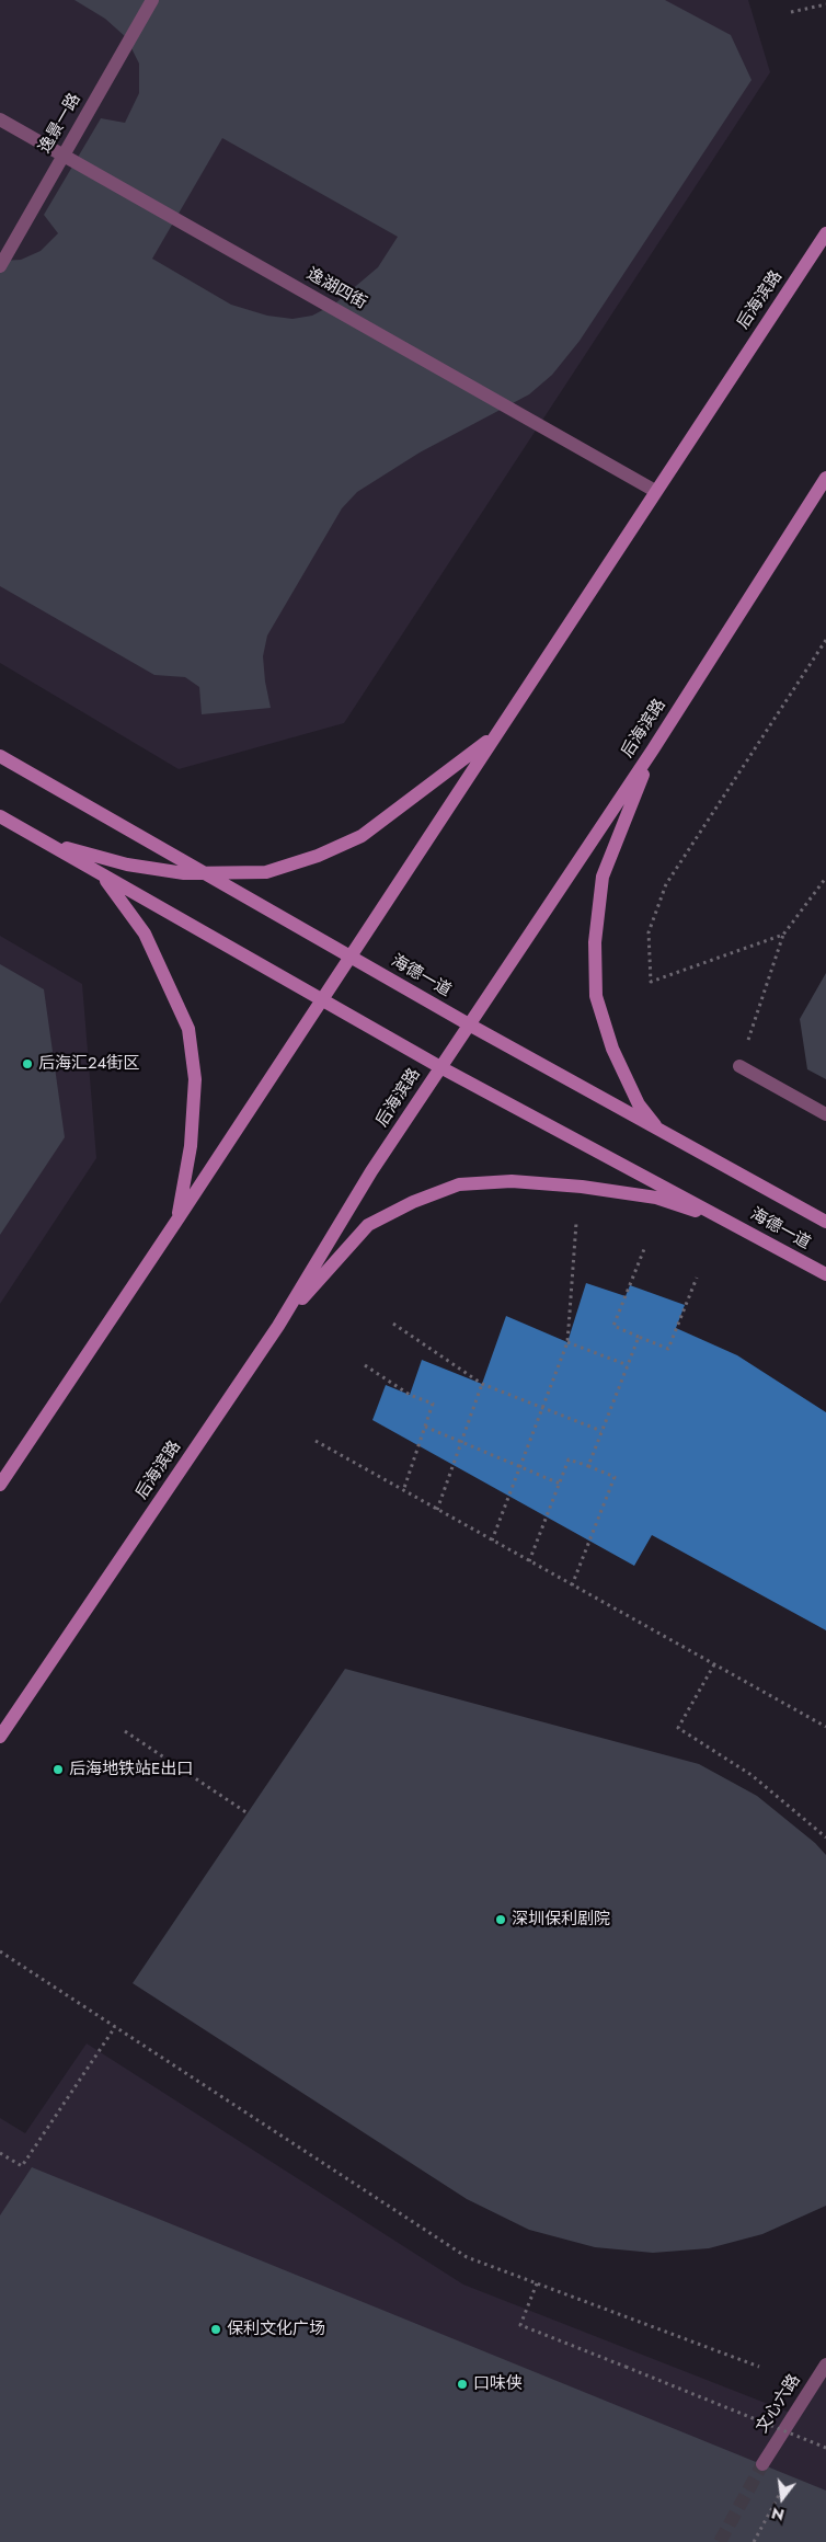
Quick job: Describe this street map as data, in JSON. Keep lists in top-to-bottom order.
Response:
{
  "streets": {
    "main road": ["后海滨路", "海德一道"],
    "street": ["逸景一路", "逸湖四街", "文心六路"]
  },
  "crossings": [
    ["逸景一路", "逸湖四街"],
    ["逸湖四街", "后海滨路"],
    ["后海滨路", "海德一道"]
  ],
  "places": [
    "后海汇24街区",
    "后海地铁站E出口",
    "深圳保利剧院",
    "保利文化广场",
    "口味侠"
  ],
  "north": "bottom"
}
